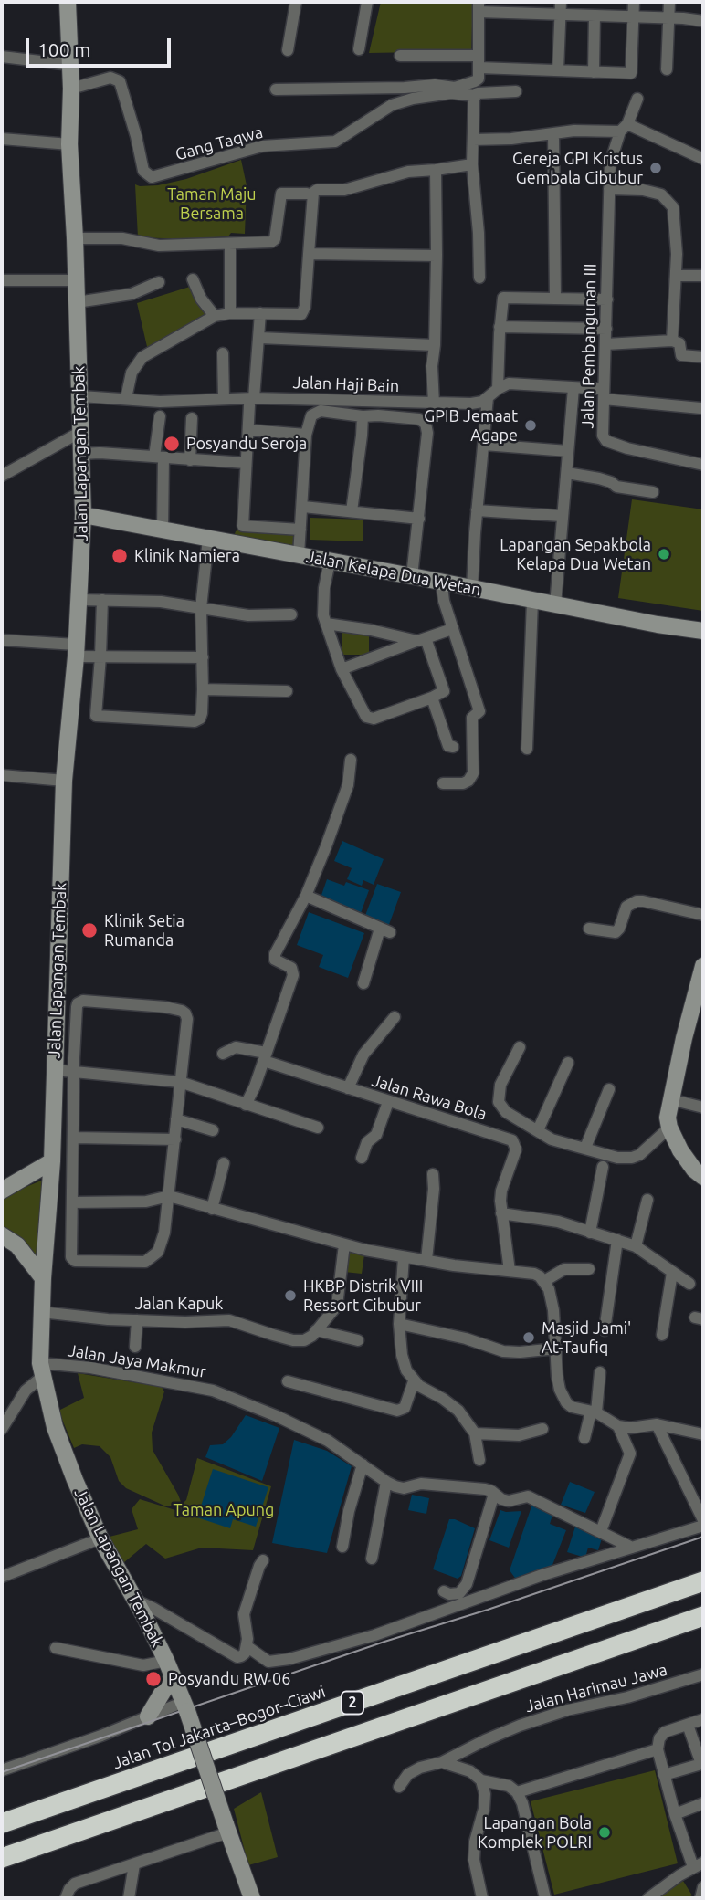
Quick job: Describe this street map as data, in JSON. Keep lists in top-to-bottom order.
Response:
{
  "streets": {
    "highway": ["2", "Jalan Tol Jakarta–Bogor–Ciawi"],
    "street": [
      "Gang Taqwa",
      "Jalan Pembangunan III",
      "Jalan Haji Bain",
      "Jalan Lapangan Tembak",
      "Jalan Kelapa Dua Wetan",
      "Jalan Rawa Bola",
      "Jalan Kapuk",
      "Jalan Jaya Makmur",
      "Jalan Harimau Jawa"
    ]
  },
  "crossings": [
    ["Gang Taqwa", "Jalan Lapangan Tembak"],
    ["Jalan Haji Bain", "Jalan Lapangan Tembak"],
    ["Jalan Lapangan Tembak", "Jalan Kelapa Dua Wetan"],
    ["Jalan Lapangan Tembak", "Jalan Kapuk"],
    ["Jalan Lapangan Tembak", "Jalan Jaya Makmur"]
  ],
  "parks": ["Taman Maju Bersama", "Taman Apung"],
  "places": [
    "Gereja GPI Kristus Gembala Cibubur",
    "GPIB Jemaat Agape",
    "Posyandu Seroja",
    "Lapangan Sepakbola Kelapa Dua Wetan",
    "Klinik Namiera",
    "Klinik Setia Rumanda",
    "HKBP Distrik VIII Ressort Cibubur",
    "Masjid Jami' At-Taufiq",
    "Posyandu RW 06",
    "Lapangan Bola Komplek POLRI"
  ],
  "scale_bar": "100 m"
}
